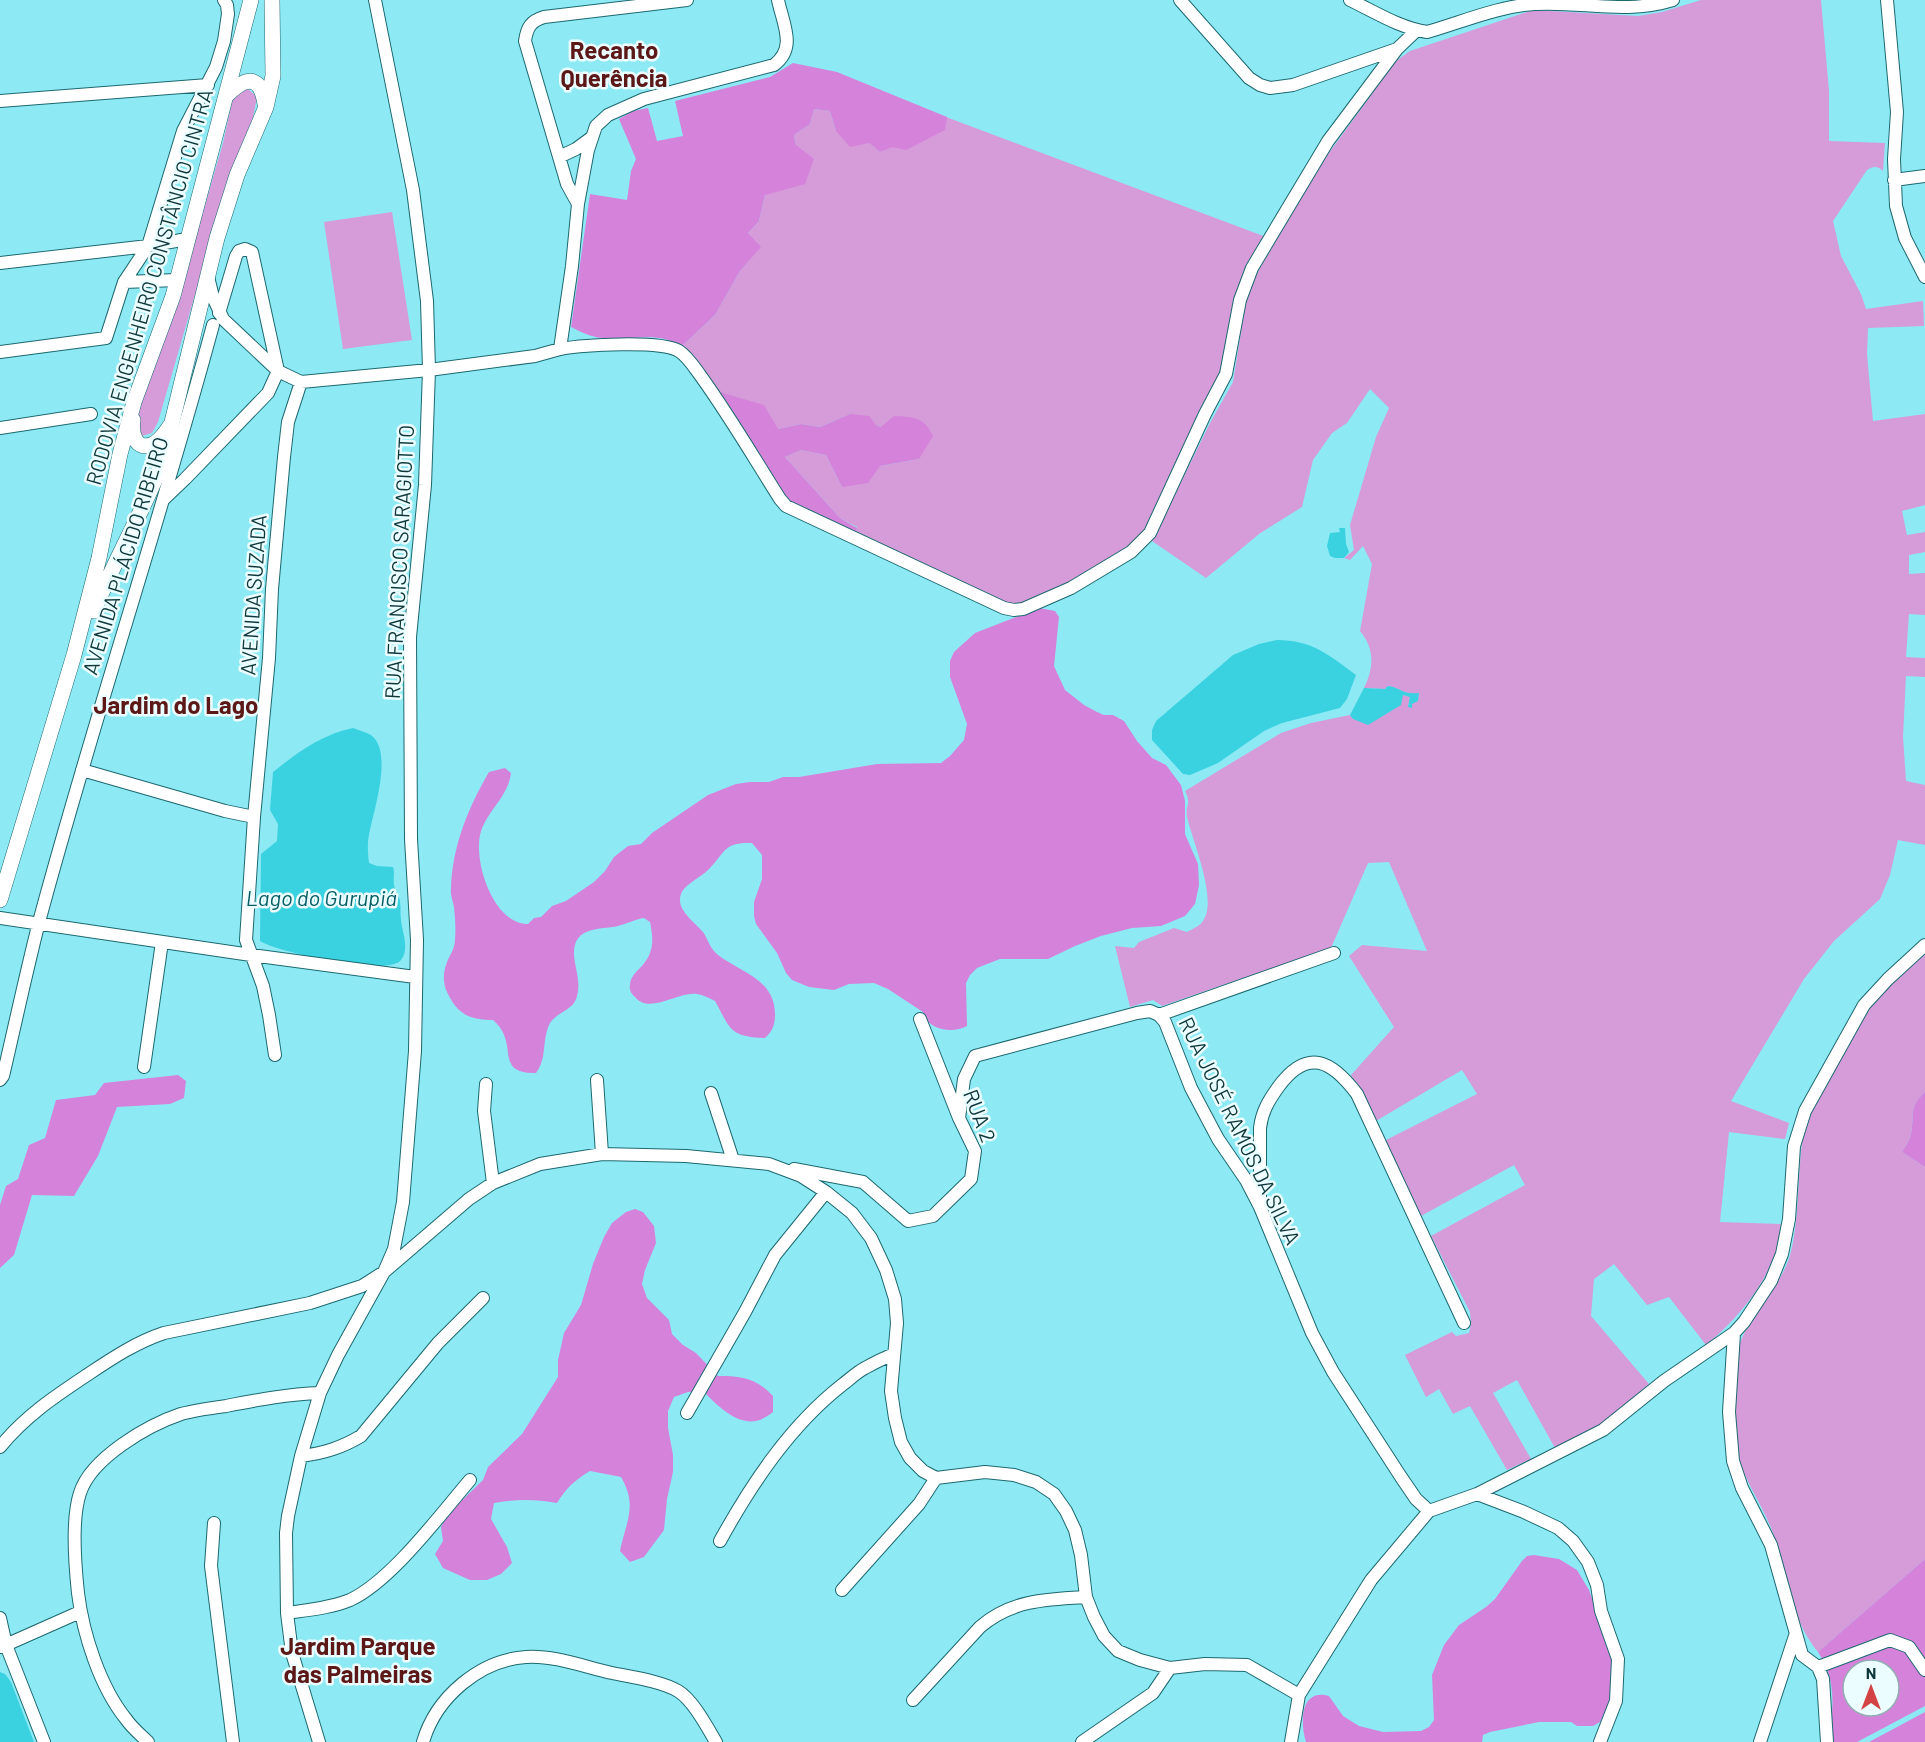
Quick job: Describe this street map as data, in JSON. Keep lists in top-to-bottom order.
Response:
{
  "streets": {
    "main road": ["RODOVIA ENGENHEIRO CONSTÂNCIO CINTRA"],
    "street": [
      "AVENIDA PLÁCIDO RIBEIRO",
      "RUA FRANCISCO SARAGIOTTO",
      "AVENIDA SUZADA",
      "RUA 2",
      "RUA JOSÉ RAMOS DA SILVA"
    ]
  },
  "districts": ["Recanto Querência", "Jardim do Lago", "Jardim Parque das Palmeiras"],
  "water": ["Lago do Gurupiá"],
  "north": "top"
}
